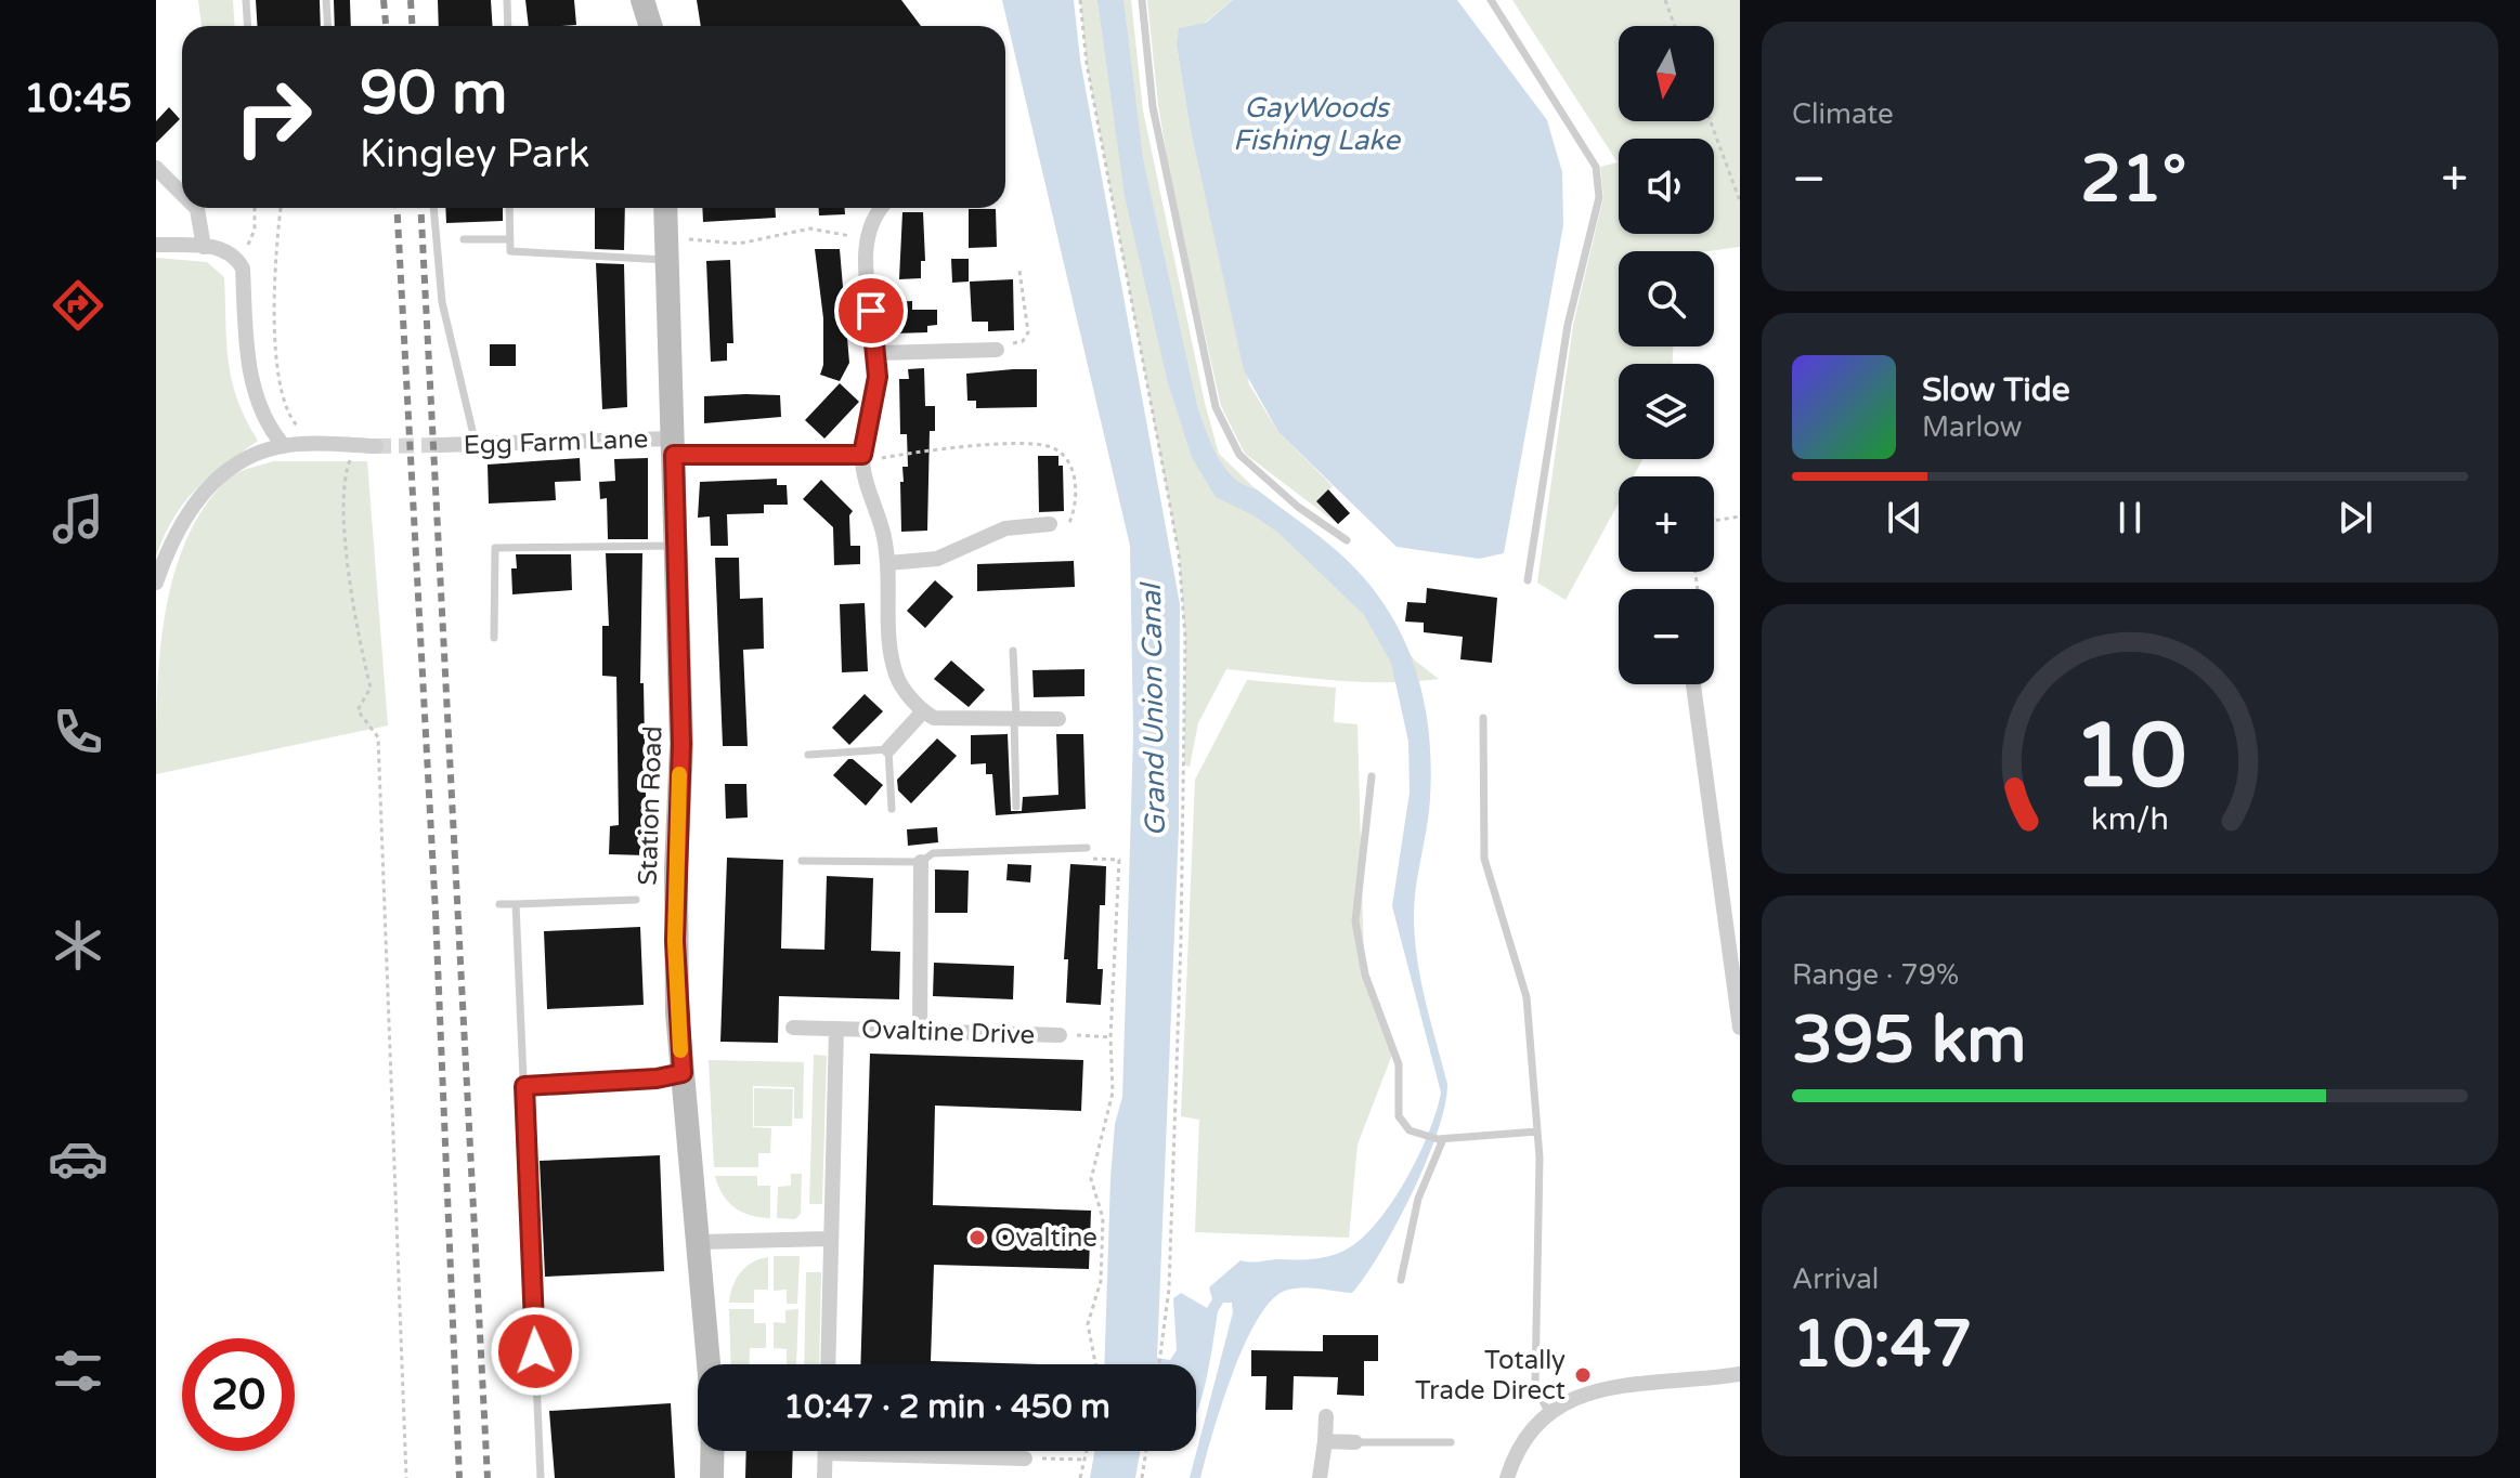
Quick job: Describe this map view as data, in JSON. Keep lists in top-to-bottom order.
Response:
{
  "streets": {
    "street": ["Egg Farm Lane", "Station Road", "Ovaltine Drive"]
  },
  "crossings": [
    ["Egg Farm Lane", "Station Road"]
  ],
  "water": ["GayWoods Fishing Lake", "Grand Union Canal"],
  "places": ["Ovaltine", "Totally Trade Direct"],
  "north": "bottom",
  "page": {
    "tabs": "10:45",
    "tile": [
      "Climate",
      ["Range · 79%", "395 km"],
      ["Arrival", "10:47"]
    ],
    "map_buttons": ["+", "−"],
    "turn": ["90 m", "Kingley Park"],
    "heat": ["−", "21°", "+"],
    "song": ["Slow Tide", "Marlow"],
    "limit": "20",
    "trip": "10:47 · 2 min · 450 m",
    "gauge": ["10", "km/h"]
  }
}
